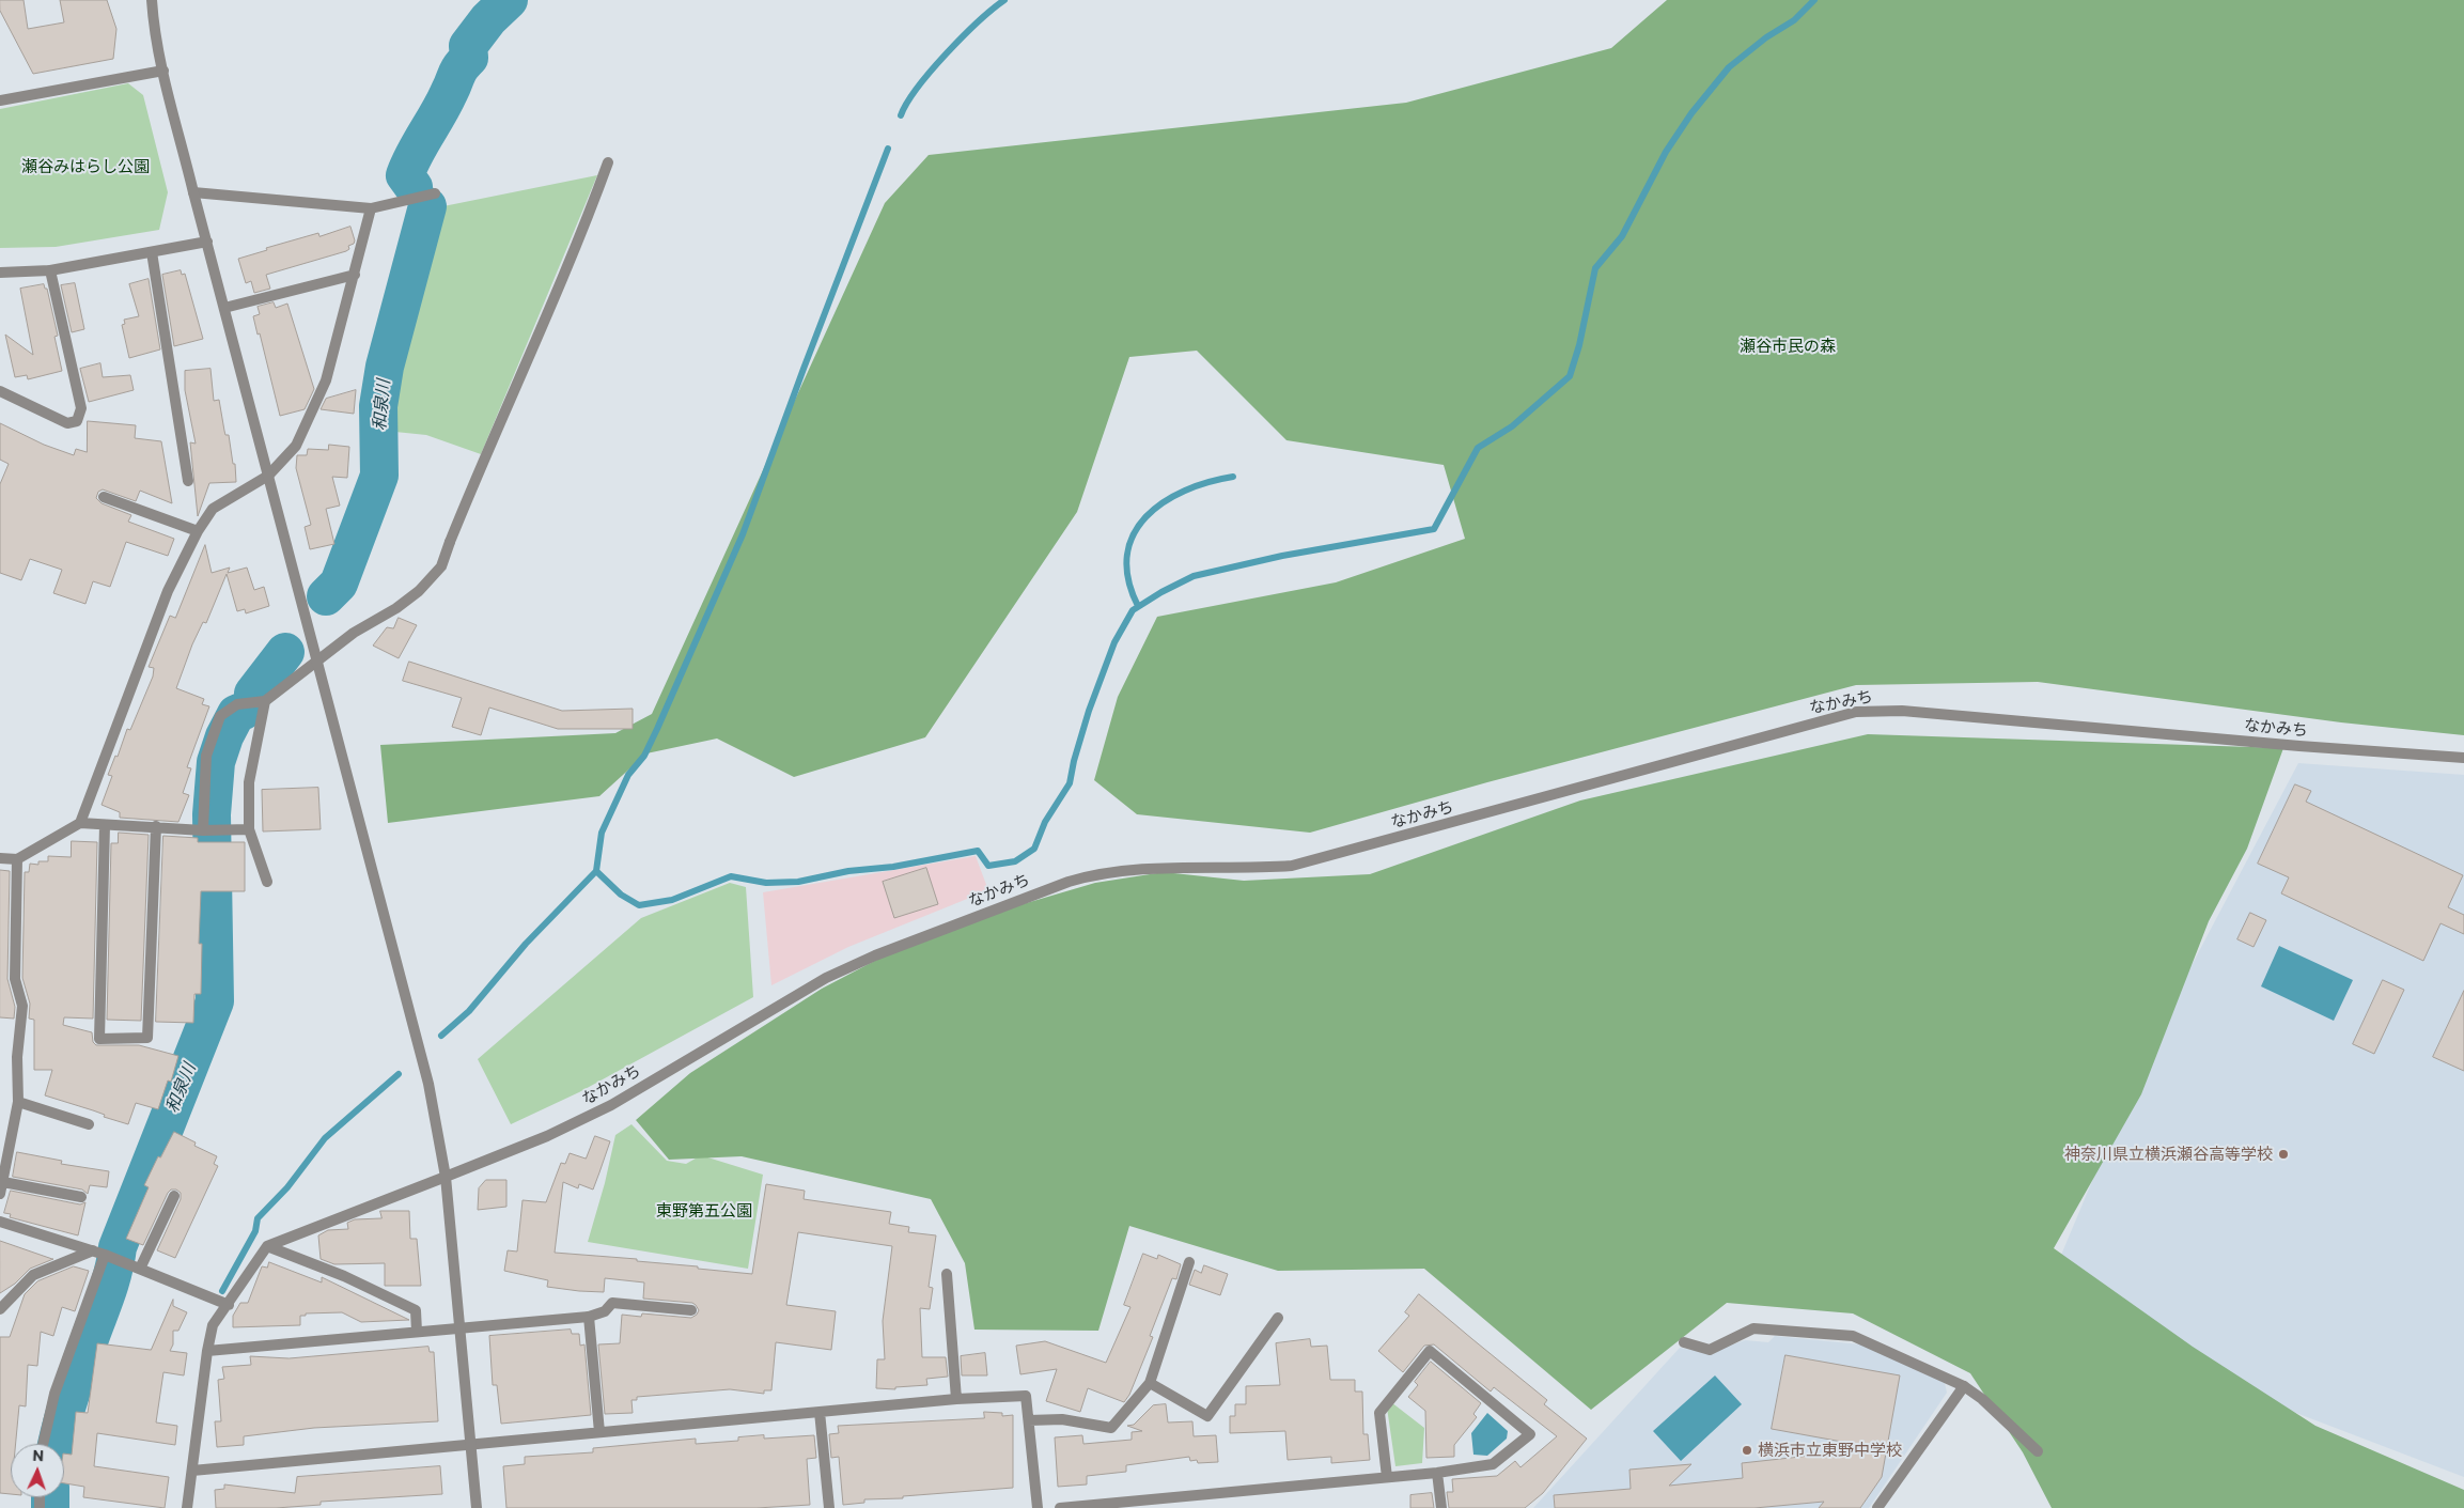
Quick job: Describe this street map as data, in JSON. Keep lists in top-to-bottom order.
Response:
{
  "streets": {
    "street": ["なかみち"]
  },
  "water": ["和泉川"],
  "parks": ["瀬谷みはらし公園", "瀬谷市民の森", "東野第五公園"],
  "places": ["神奈川県立横浜瀬谷高等学校", "横浜市立東野中学校"],
  "north": "top"
}
